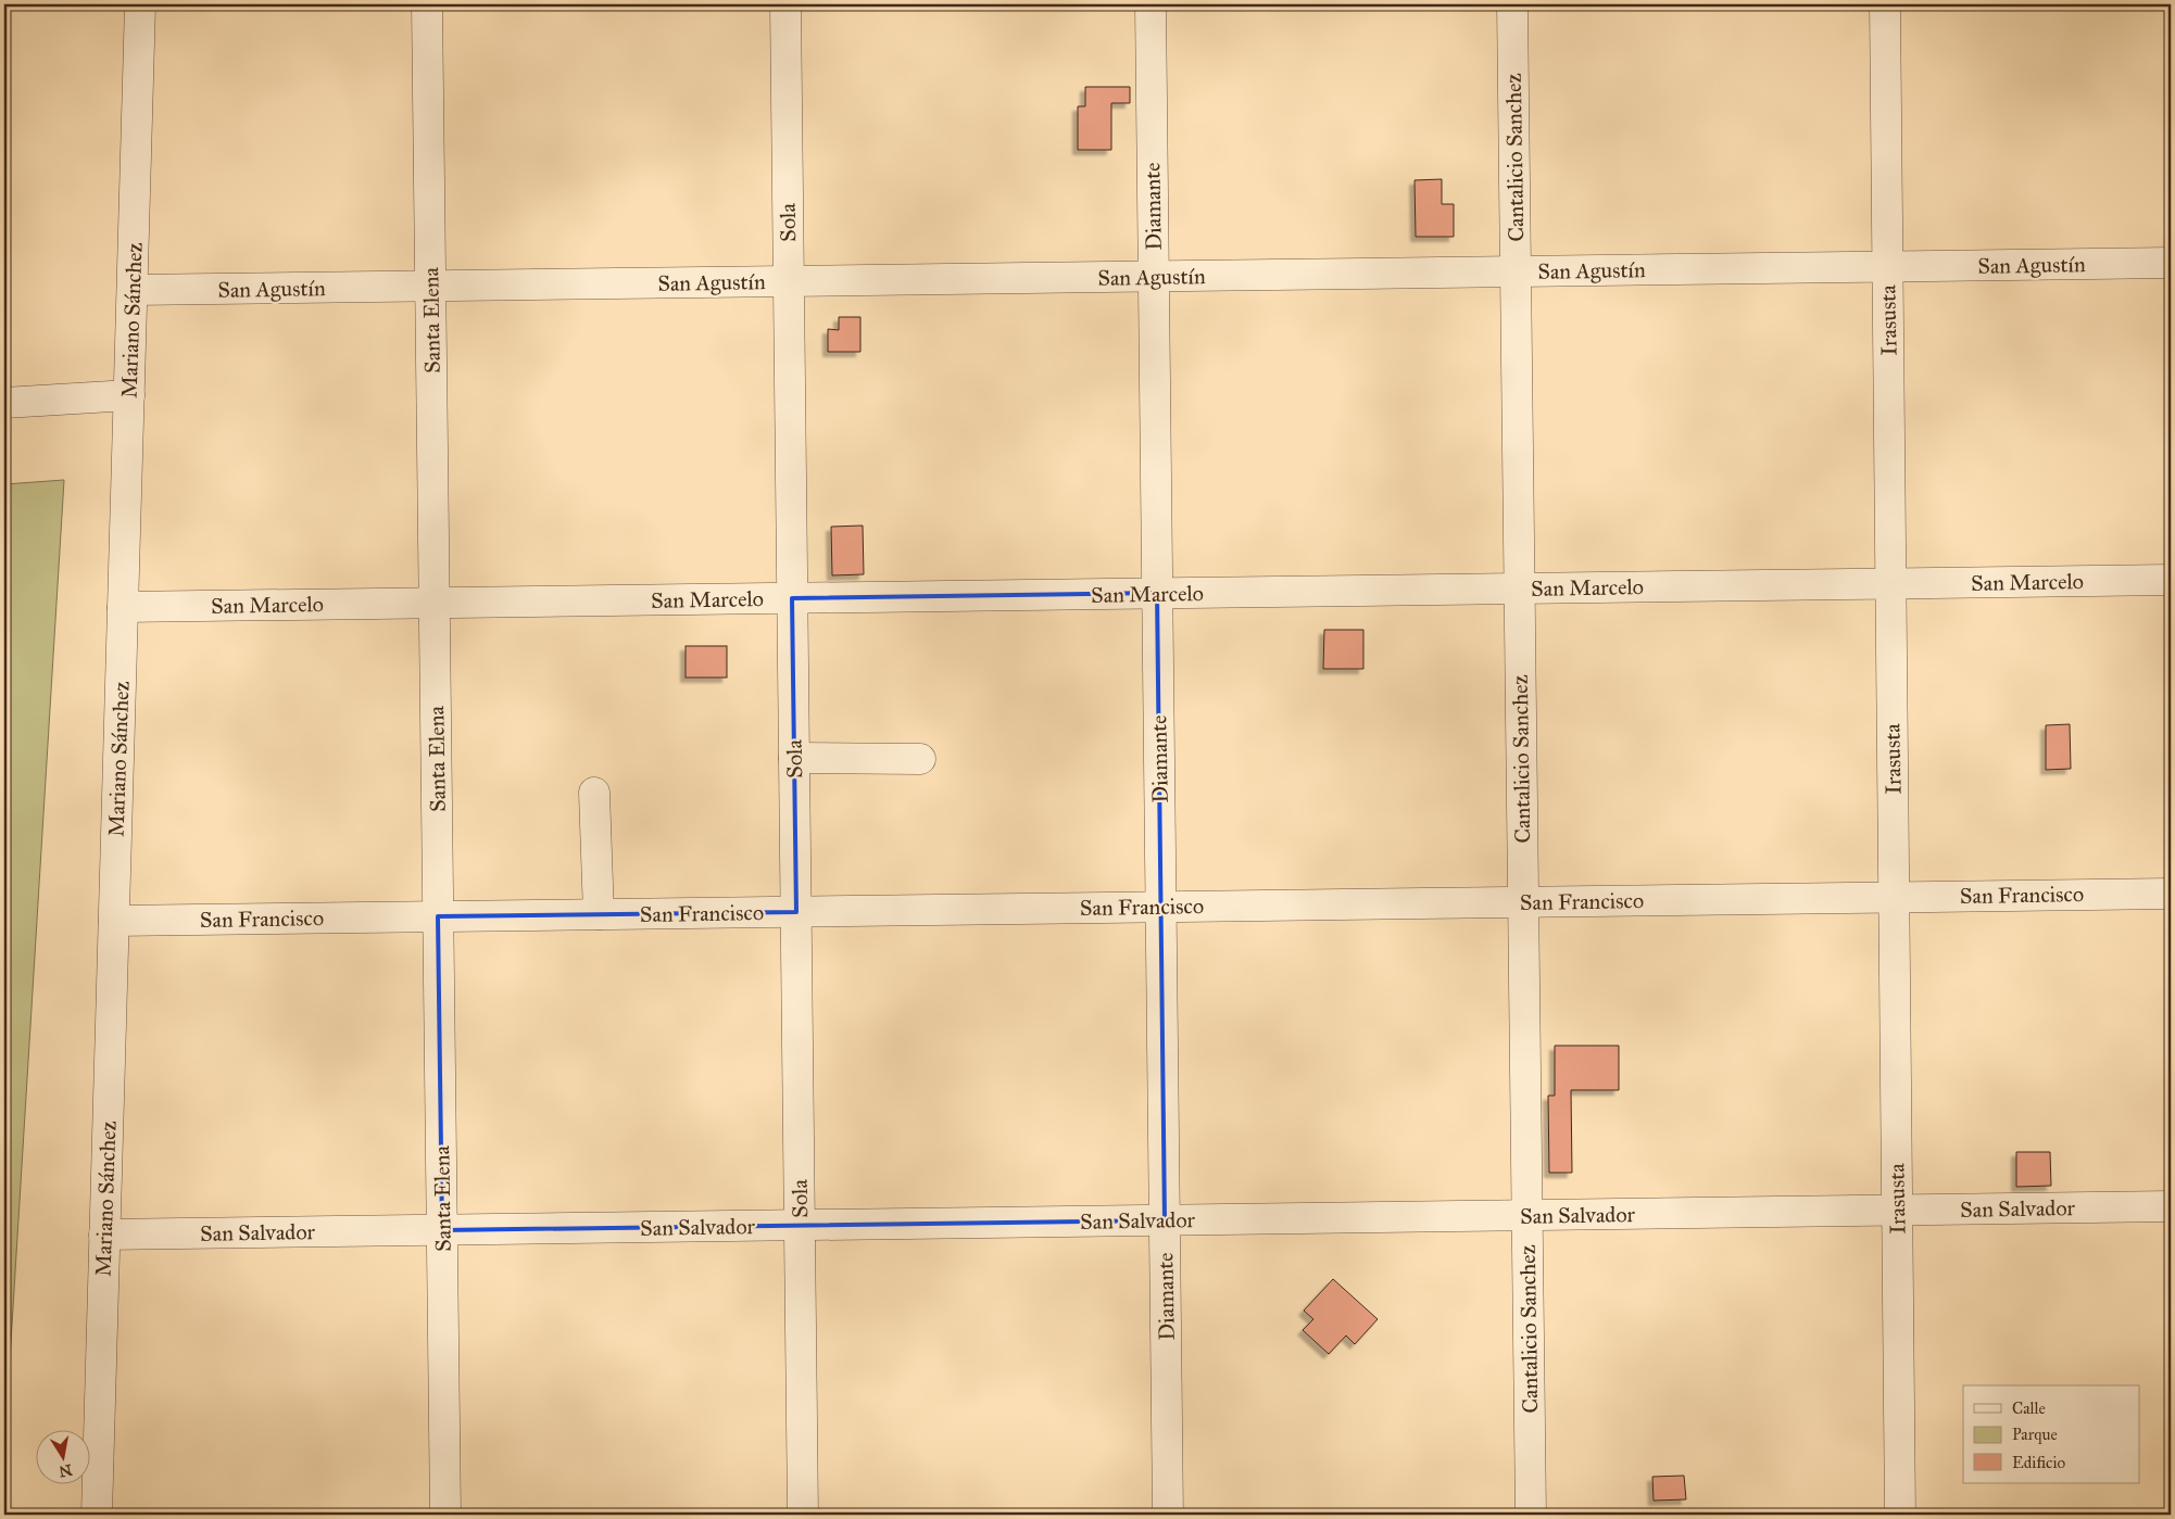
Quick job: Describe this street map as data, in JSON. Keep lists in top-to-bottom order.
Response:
{
  "streets": {
    "street": [
      "Cantalicio Sanchez",
      "Diamante",
      "Sola",
      "San Agustín",
      "Mariano Sánchez",
      "Santa Elena",
      "Irasusta",
      "San Marcelo",
      "San Francisco",
      "San Salvador"
    ]
  },
  "crossings": [
    ["Cantalicio Sanchez", "San Agustín"],
    ["Cantalicio Sanchez", "San Marcelo"],
    ["Cantalicio Sanchez", "San Francisco"],
    ["Cantalicio Sanchez", "San Salvador"],
    ["Diamante", "San Agustín"],
    ["Diamante", "San Marcelo"],
    ["Diamante", "San Francisco"],
    ["Diamante", "San Salvador"],
    ["Sola", "San Agustín"],
    ["Sola", "San Marcelo"],
    ["Sola", "San Francisco"],
    ["Sola", "San Salvador"],
    ["San Agustín", "Mariano Sánchez"],
    ["San Agustín", "Santa Elena"],
    ["San Agustín", "Irasusta"],
    ["Mariano Sánchez", "San Marcelo"],
    ["Mariano Sánchez", "San Francisco"],
    ["Mariano Sánchez", "San Salvador"],
    ["Santa Elena", "San Marcelo"],
    ["Santa Elena", "San Francisco"],
    ["Santa Elena", "San Salvador"],
    ["Irasusta", "San Marcelo"],
    ["Irasusta", "San Francisco"],
    ["Irasusta", "San Salvador"]
  ],
  "legend": ["Calle", "Parque", "Edificio"],
  "north": "bottom"
}
